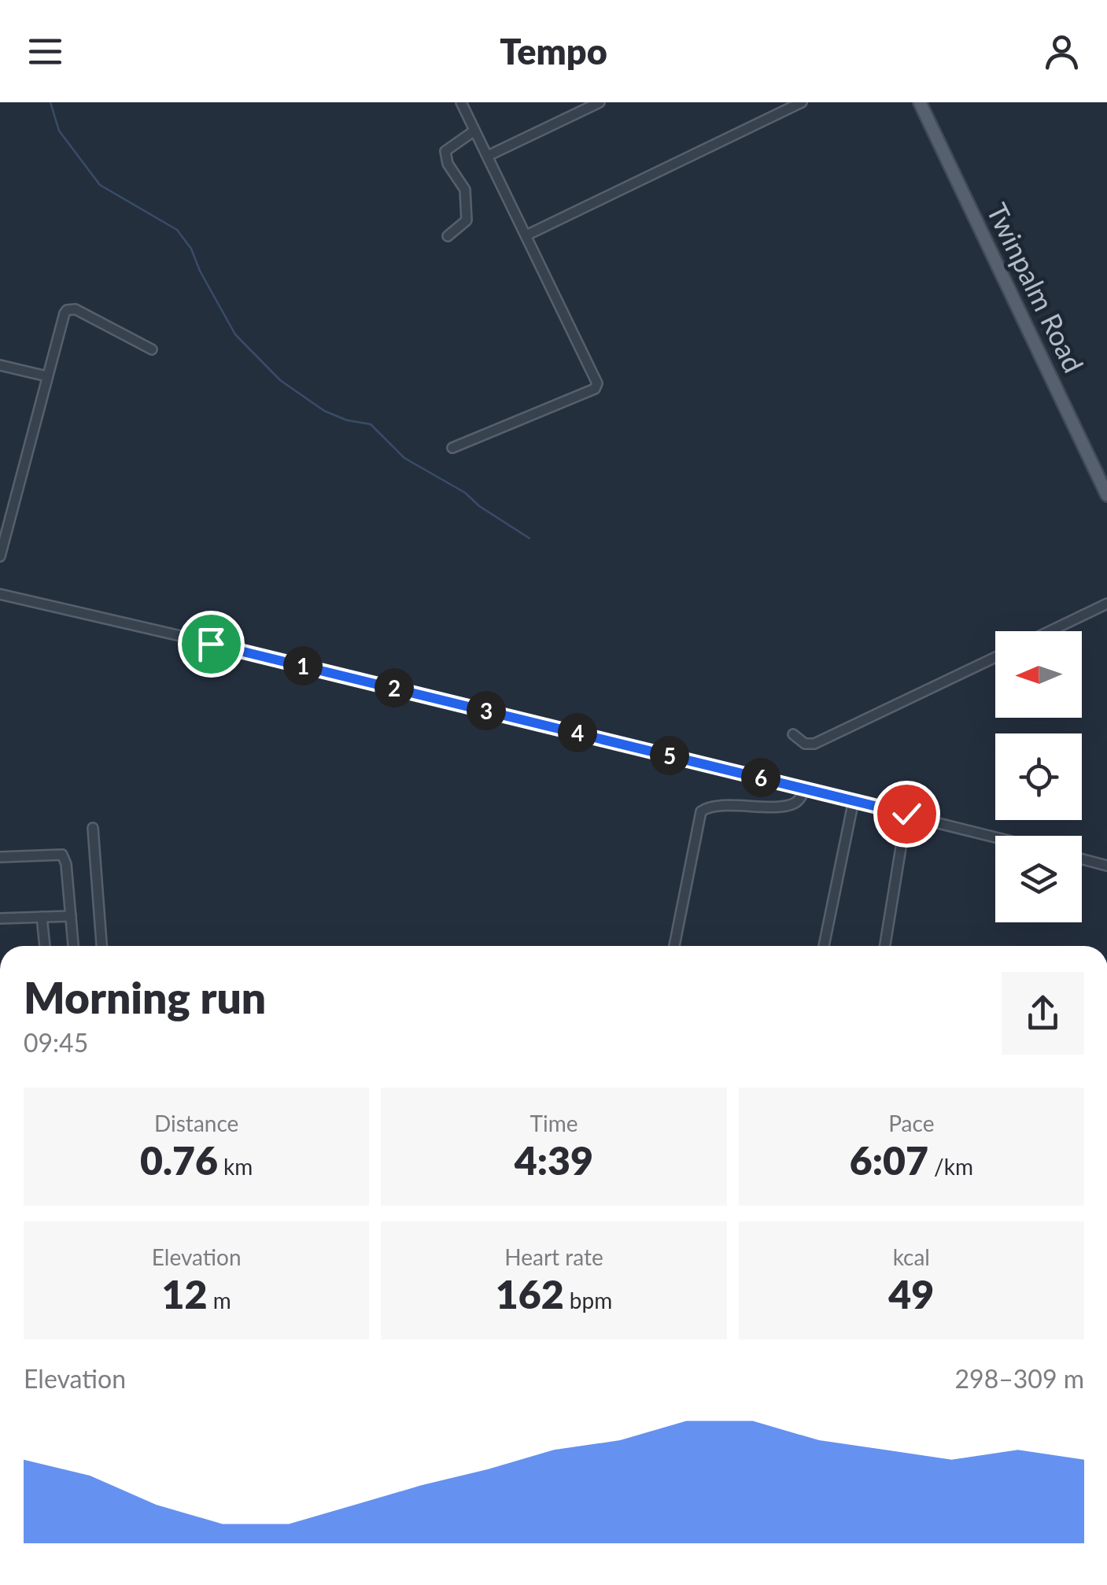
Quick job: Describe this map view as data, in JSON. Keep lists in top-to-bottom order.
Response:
{
  "streets": {
    "main road": ["Twinpalm Road"]
  },
  "north": "left",
  "page": {
    "header": "Tempo",
    "pins": [
      "1",
      "2",
      "3",
      "4",
      "5",
      "6"
    ],
    "heading": ["Morning run", "09:45"],
    "stats": [
      ["Distance", "0.76 km"],
      ["Time", "4:39"],
      ["Pace", "6:07 /km"],
      ["Elevation", "12 m"],
      ["Heart rate", "162 bpm"],
      ["kcal", "49"]
    ],
    "chart": ["Elevation", "298–309 m"]
  }
}
